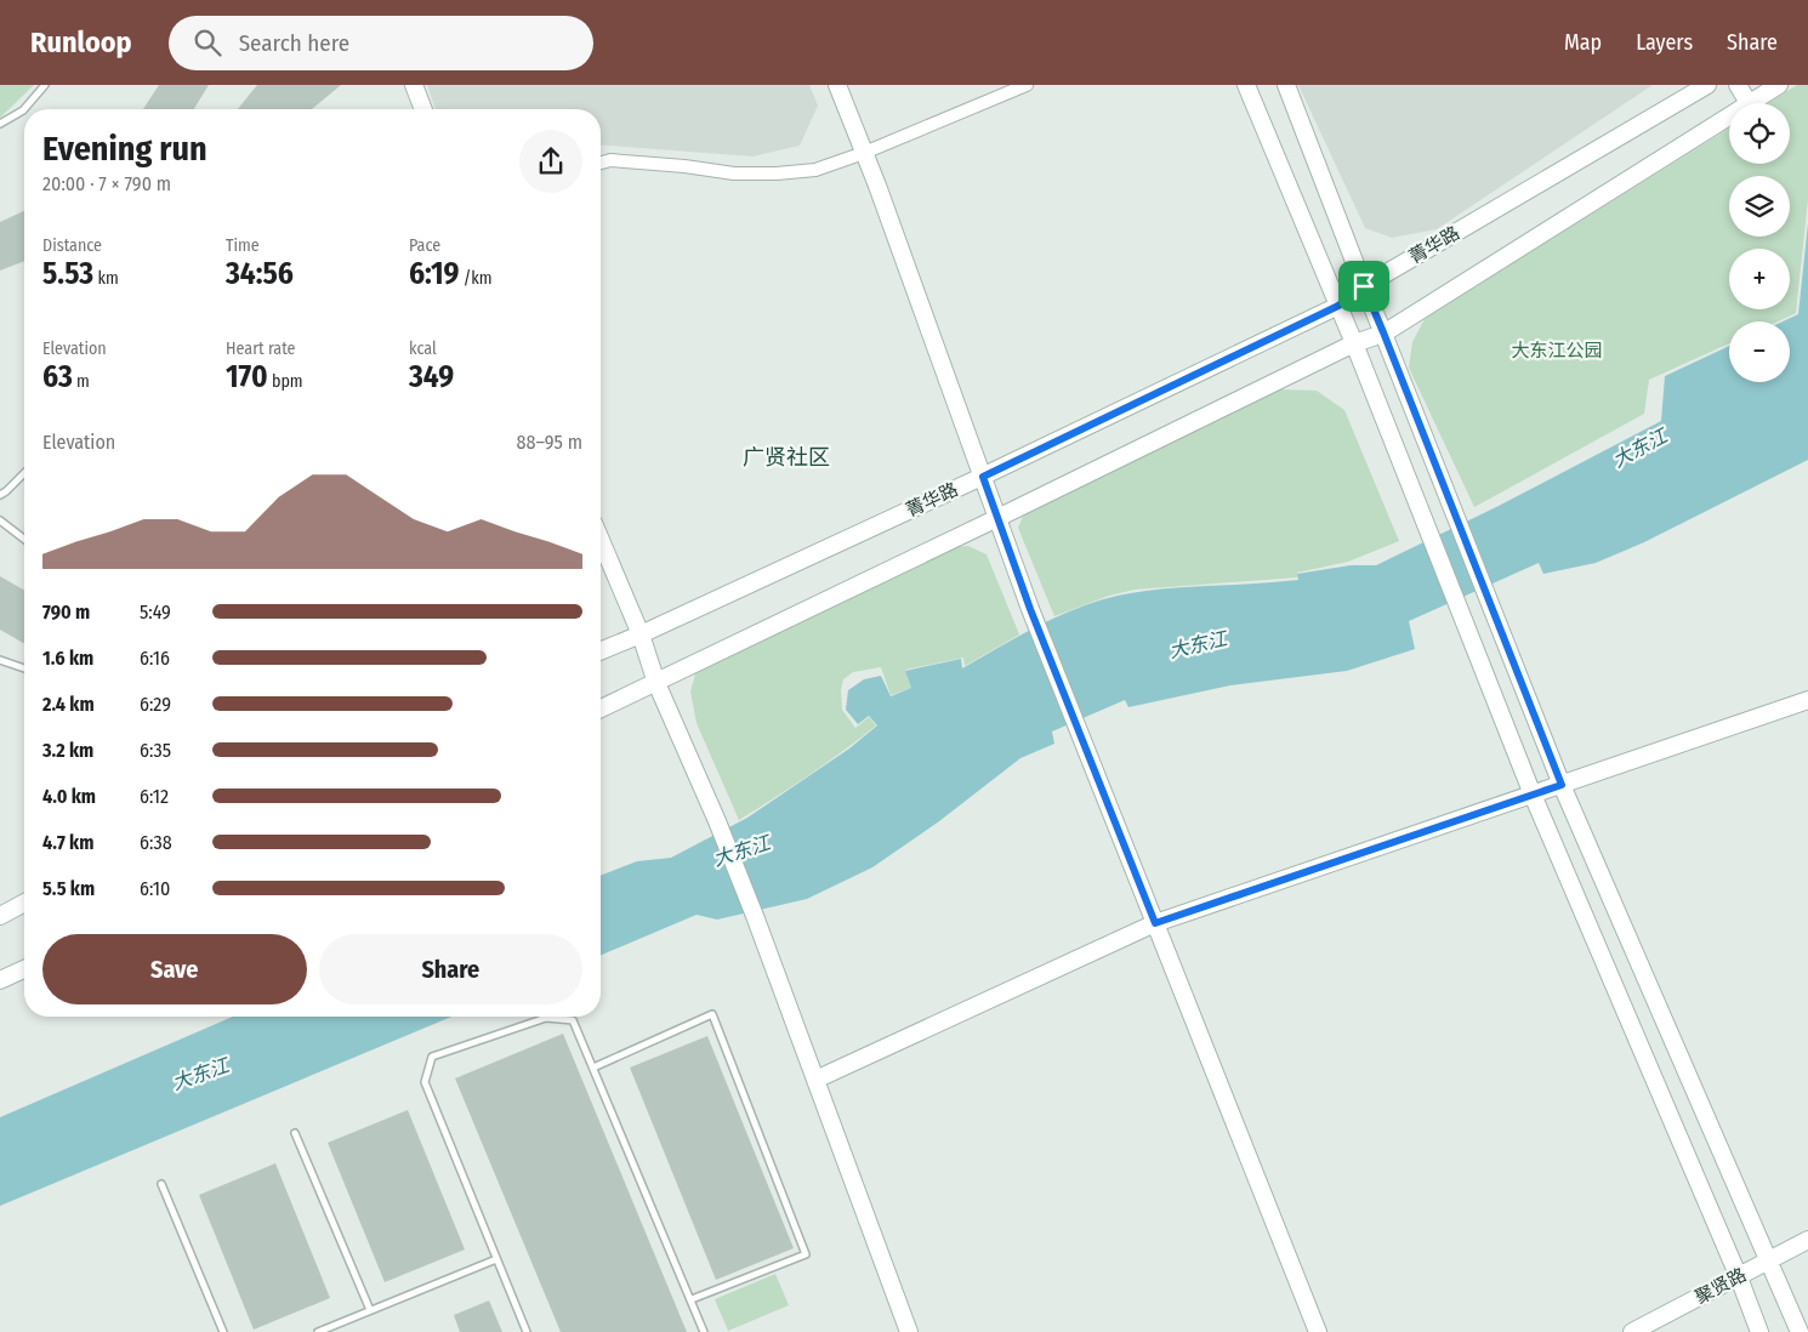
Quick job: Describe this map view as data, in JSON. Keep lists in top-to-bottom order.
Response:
{
  "streets": {
    "street": ["菁华路", "聚贤路"]
  },
  "districts": ["广贤社区"],
  "water": ["大东江"],
  "parks": ["大东江公园"],
  "page": {
    "header": "Runloop",
    "search": "Search here",
    "nav": ["Map", "Layers", "Share"],
    "map_buttons": ["+", "−"],
    "heading": ["Evening run", "20:00 · 7 × 790 m"],
    "stats": [
      ["Distance", "5.53 km"],
      ["Time", "34:56"],
      ["Pace", "6:19 /km"],
      ["Elevation", "63 m"],
      ["Heart rate", "170 bpm"],
      ["kcal", "349"]
    ],
    "chart": ["Elevation", "88–95 m"],
    "list": [
      {
        "name": "790 m",
        "note": "5:49"
      },
      {
        "name": "1.6 km",
        "note": "6:16"
      },
      {
        "name": "2.4 km",
        "note": "6:29"
      },
      {
        "name": "3.2 km",
        "note": "6:35"
      },
      {
        "name": "4.0 km",
        "note": "6:12"
      },
      {
        "name": "4.7 km",
        "note": "6:38"
      },
      {
        "name": "5.5 km",
        "note": "6:10"
      }
    ],
    "buttons": ["Save", "Share"]
  }
}
